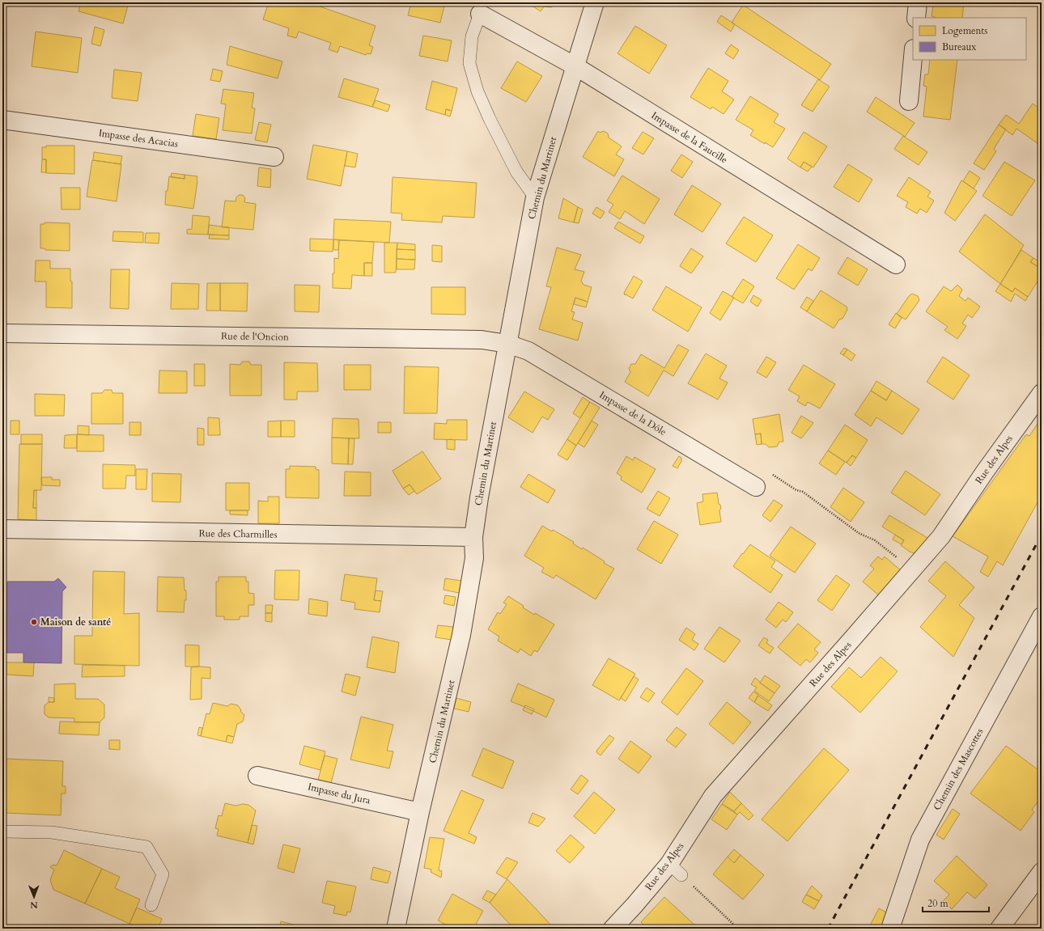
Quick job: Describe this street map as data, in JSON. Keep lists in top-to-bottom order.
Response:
{
  "streets": {
    "street": [
      "Impasse de la Faucille",
      "Impasse des Acacias",
      "Chemin du Martinet",
      "Rue de l'Oncion",
      "Impasse de la Dôle",
      "Rue des Alpes",
      "Rue des Charmilles",
      "Chemin des Mascottes",
      "Impasse du Jura"
    ]
  },
  "crossings": [
    ["Impasse de la Faucille", "Chemin du Martinet"],
    ["Chemin du Martinet", "Rue de l'Oncion"],
    ["Chemin du Martinet", "Impasse de la Dôle"],
    ["Chemin du Martinet", "Rue des Charmilles"],
    ["Chemin du Martinet", "Impasse du Jura"],
    ["Rue de l'Oncion", "Impasse de la Dôle"]
  ],
  "places": ["Maison de santé"],
  "legend": ["Logements", "Bureaux"],
  "scale_bar": "20 m",
  "north": "bottom"
}
